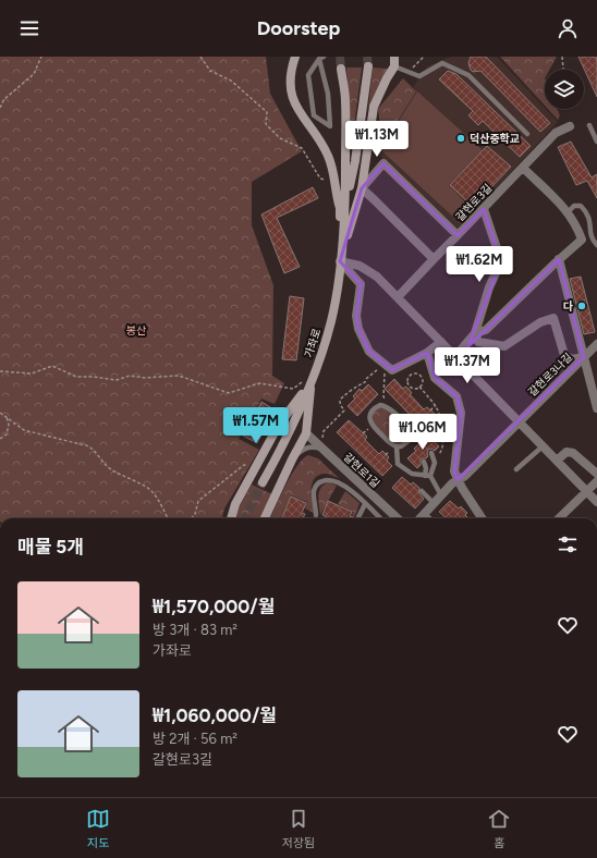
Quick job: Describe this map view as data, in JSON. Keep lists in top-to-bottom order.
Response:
{
  "streets": {
    "main road": ["가좌로"],
    "street": ["갈현로3길", "갈현로3나길", "갈현로1길"]
  },
  "parks": ["봉산"],
  "places": ["덕산중학교", "다"],
  "page": {
    "header": "Doorstep",
    "price": [
      "₩1.13M",
      "₩1.62M",
      "₩1.37M",
      "₩1.57M",
      "₩1.06M"
    ],
    "heading": "매물 5개",
    "list": [
      {
        "name": "₩1,570,000/월",
        "note": "방 3개 · 83 m² · 가좌로"
      },
      {
        "name": "₩1,060,000/월",
        "note": "방 2개 · 56 m² · 갈현로3길"
      }
    ],
    "tabs": ["지도", "저장됨", "홈"]
  }
}
